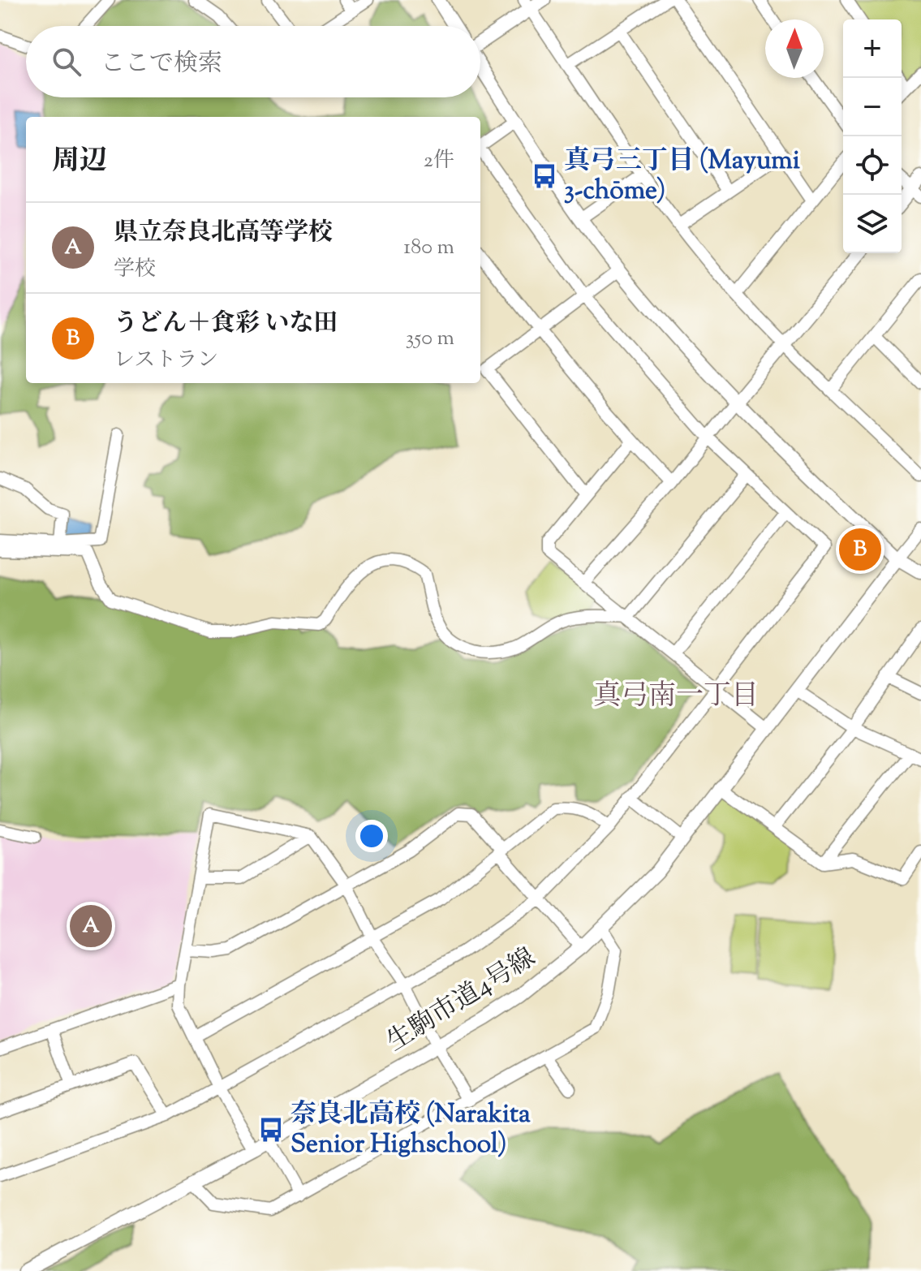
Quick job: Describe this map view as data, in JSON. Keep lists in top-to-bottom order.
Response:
{
  "streets": {
    "street": ["生駒市道4号線"]
  },
  "districts": ["真弓南一丁目"],
  "places": {
    "bus stop": ["真弓三丁目 (Mayumi 3-chōme)", "奈良北高校 (Narakita Senior Highschool)"]
  },
  "north": "top",
  "page": {
    "map_buttons": ["+", "−"],
    "search": "ここで検索",
    "heading": ["周辺", "2件"],
    "list": [
      {
        "mark": "A",
        "name": "県立奈良北高等学校",
        "note": "学校",
        "value": "180 m"
      },
      {
        "mark": "B",
        "name": "うどん＋食彩 いな田",
        "note": "レストラン",
        "value": "350 m"
      }
    ],
    "pins": ["B", "A"]
  }
}
